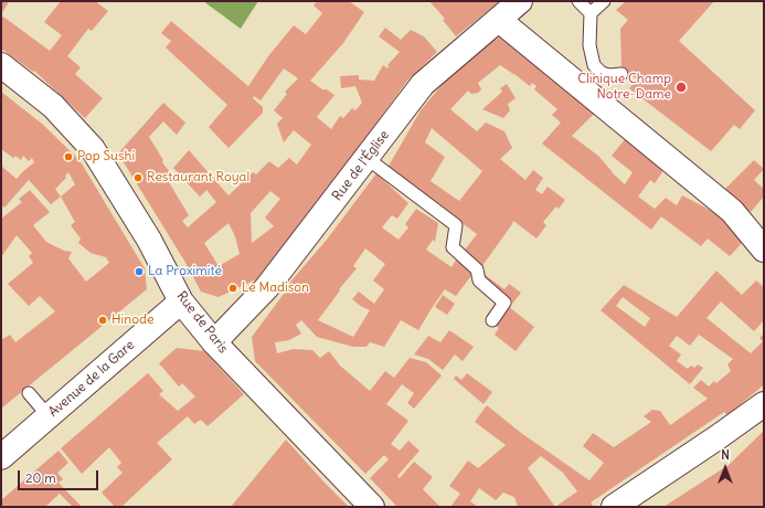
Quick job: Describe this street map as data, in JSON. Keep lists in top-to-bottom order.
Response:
{
  "streets": {
    "street": ["Rue de l'Église", "Rue de Paris", "Avenue de la Gare"]
  },
  "crossings": [
    ["Rue de l'Église", "Rue de Paris"],
    ["Rue de Paris", "Avenue de la Gare"]
  ],
  "places": [
    "Clinique Champ Notre-Dame",
    "Pop Sushi",
    "Restaurant Royal",
    "La Proximité",
    "Le Madison",
    "Hinode"
  ],
  "scale_bar": "20 m",
  "north": "top"
}
